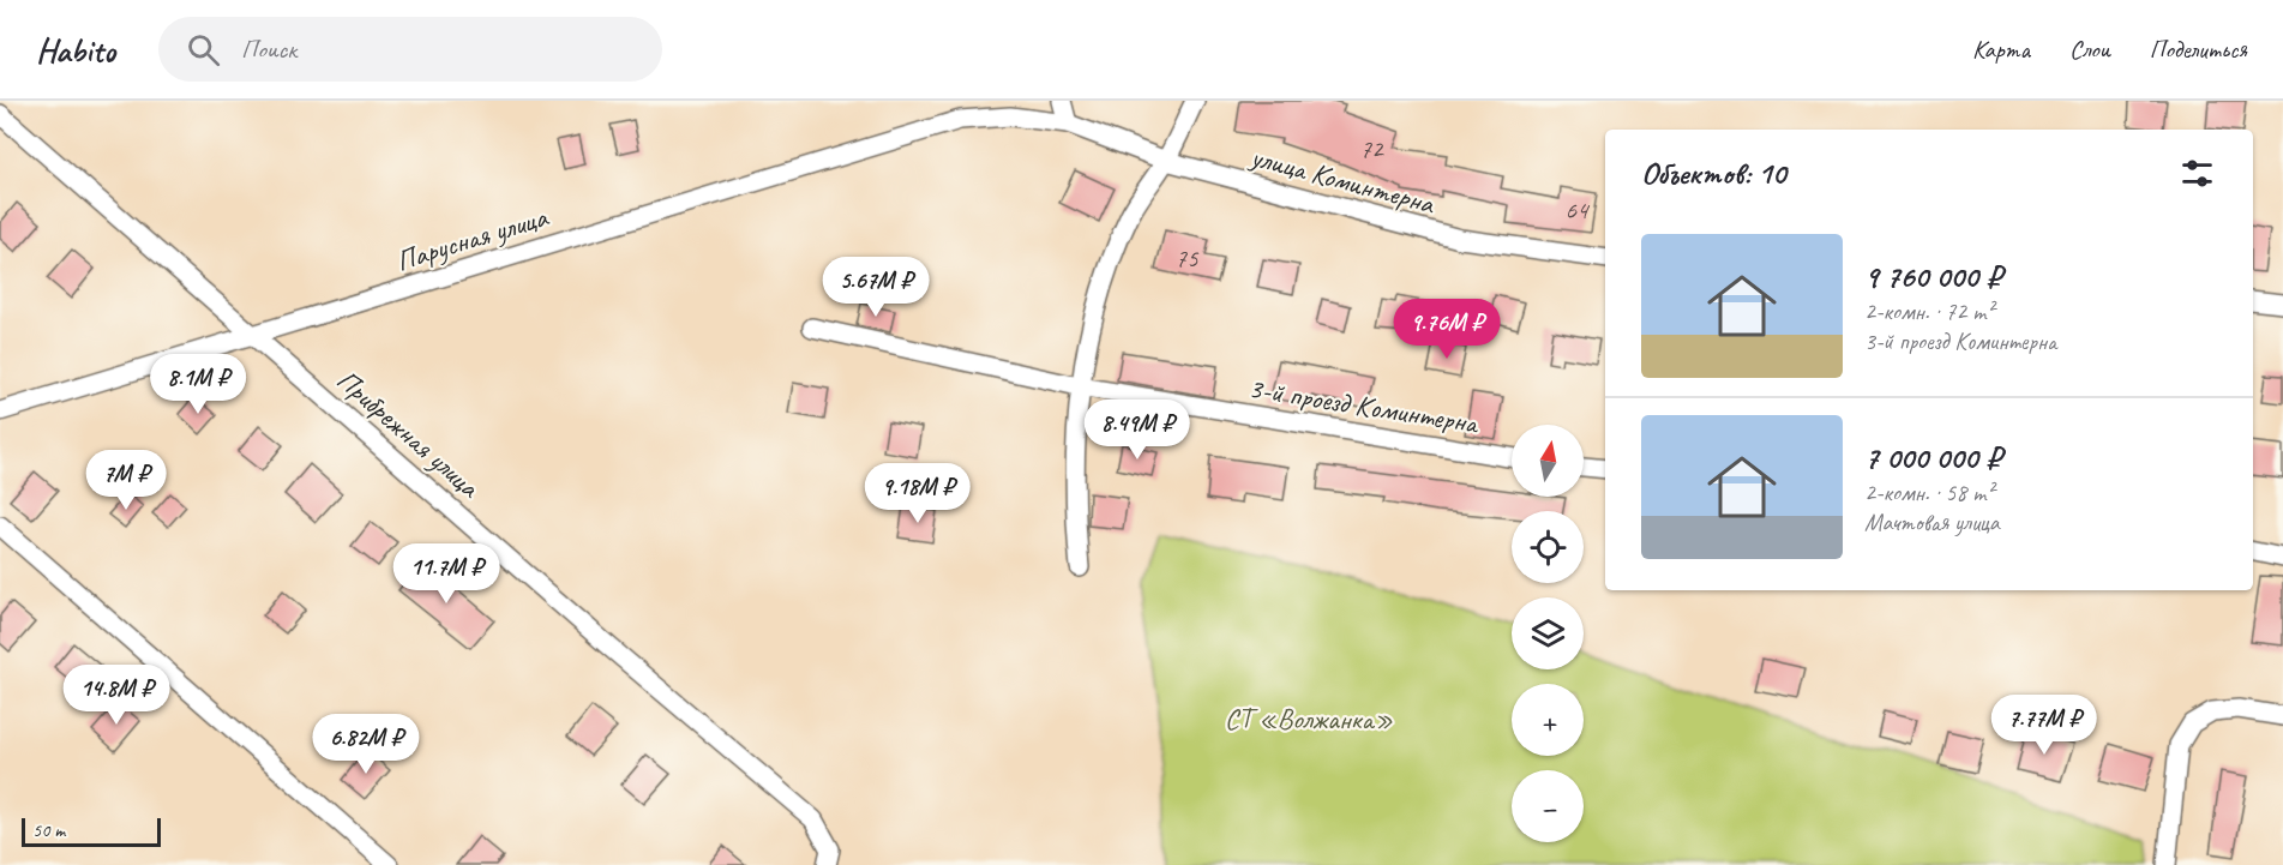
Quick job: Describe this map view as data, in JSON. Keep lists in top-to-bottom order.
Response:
{
  "streets": {
    "street": [
      "улица Коминтерна",
      "Парусная улица",
      "3-й проезд Коминтерна",
      "Прибрежная улица"
    ]
  },
  "crossings": [
    ["улица Коминтерна", "Парусная улица"],
    ["Парусная улица", "Прибрежная улица"]
  ],
  "parks": ["СТ «Волжанка»"],
  "house_numbers": ["72", "64", "75"],
  "scale_bar": "50 m",
  "north": "top",
  "page": {
    "header": "Habito",
    "search": "Поиск",
    "nav": ["Карта", "Слои", "Поделиться"],
    "heading": "Объектов: 10",
    "list": [
      {
        "name": "9 760 000 ₽",
        "note": "2-комн. · 72 m² · 3-й проезд Коминтерна"
      },
      {
        "name": "7 000 000 ₽",
        "note": "2-комн. · 58 m² · Мачтовая улица"
      }
    ],
    "price": [
      "5.67M ₽",
      "9.76M ₽",
      "8.1M ₽",
      "8.49M ₽",
      "7M ₽",
      "9.18M ₽",
      "11.7M ₽",
      "14.8M ₽",
      "7.77M ₽",
      "6.82M ₽"
    ],
    "map_buttons": ["+", "−"],
    "scale": "50 m"
  }
}
